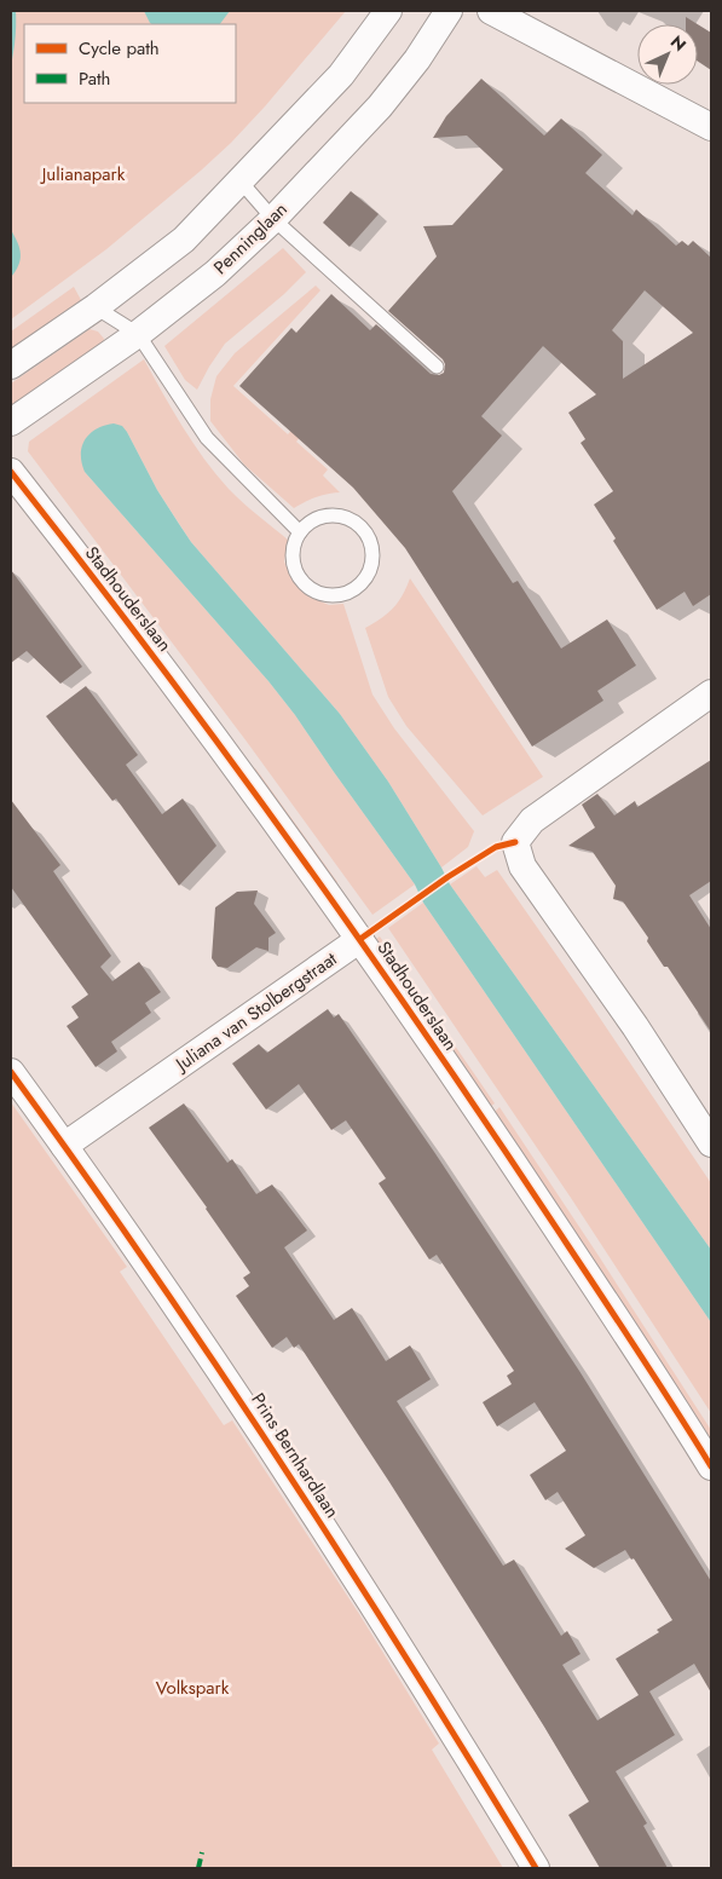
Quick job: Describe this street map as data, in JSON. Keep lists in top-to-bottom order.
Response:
{
  "streets": {
    "street": [
      "Penninglaan",
      "Stadhouderslaan",
      "Juliana van Stolbergstraat",
      "Prins Bernhardlaan"
    ]
  },
  "crossings": [
    ["Stadhouderslaan", "Juliana van Stolbergstraat"],
    ["Juliana van Stolbergstraat", "Prins Bernhardlaan"]
  ],
  "parks": ["Julianapark", "Volkspark"],
  "legend": ["Cycle path", "Path"],
  "north": "top right"
}
